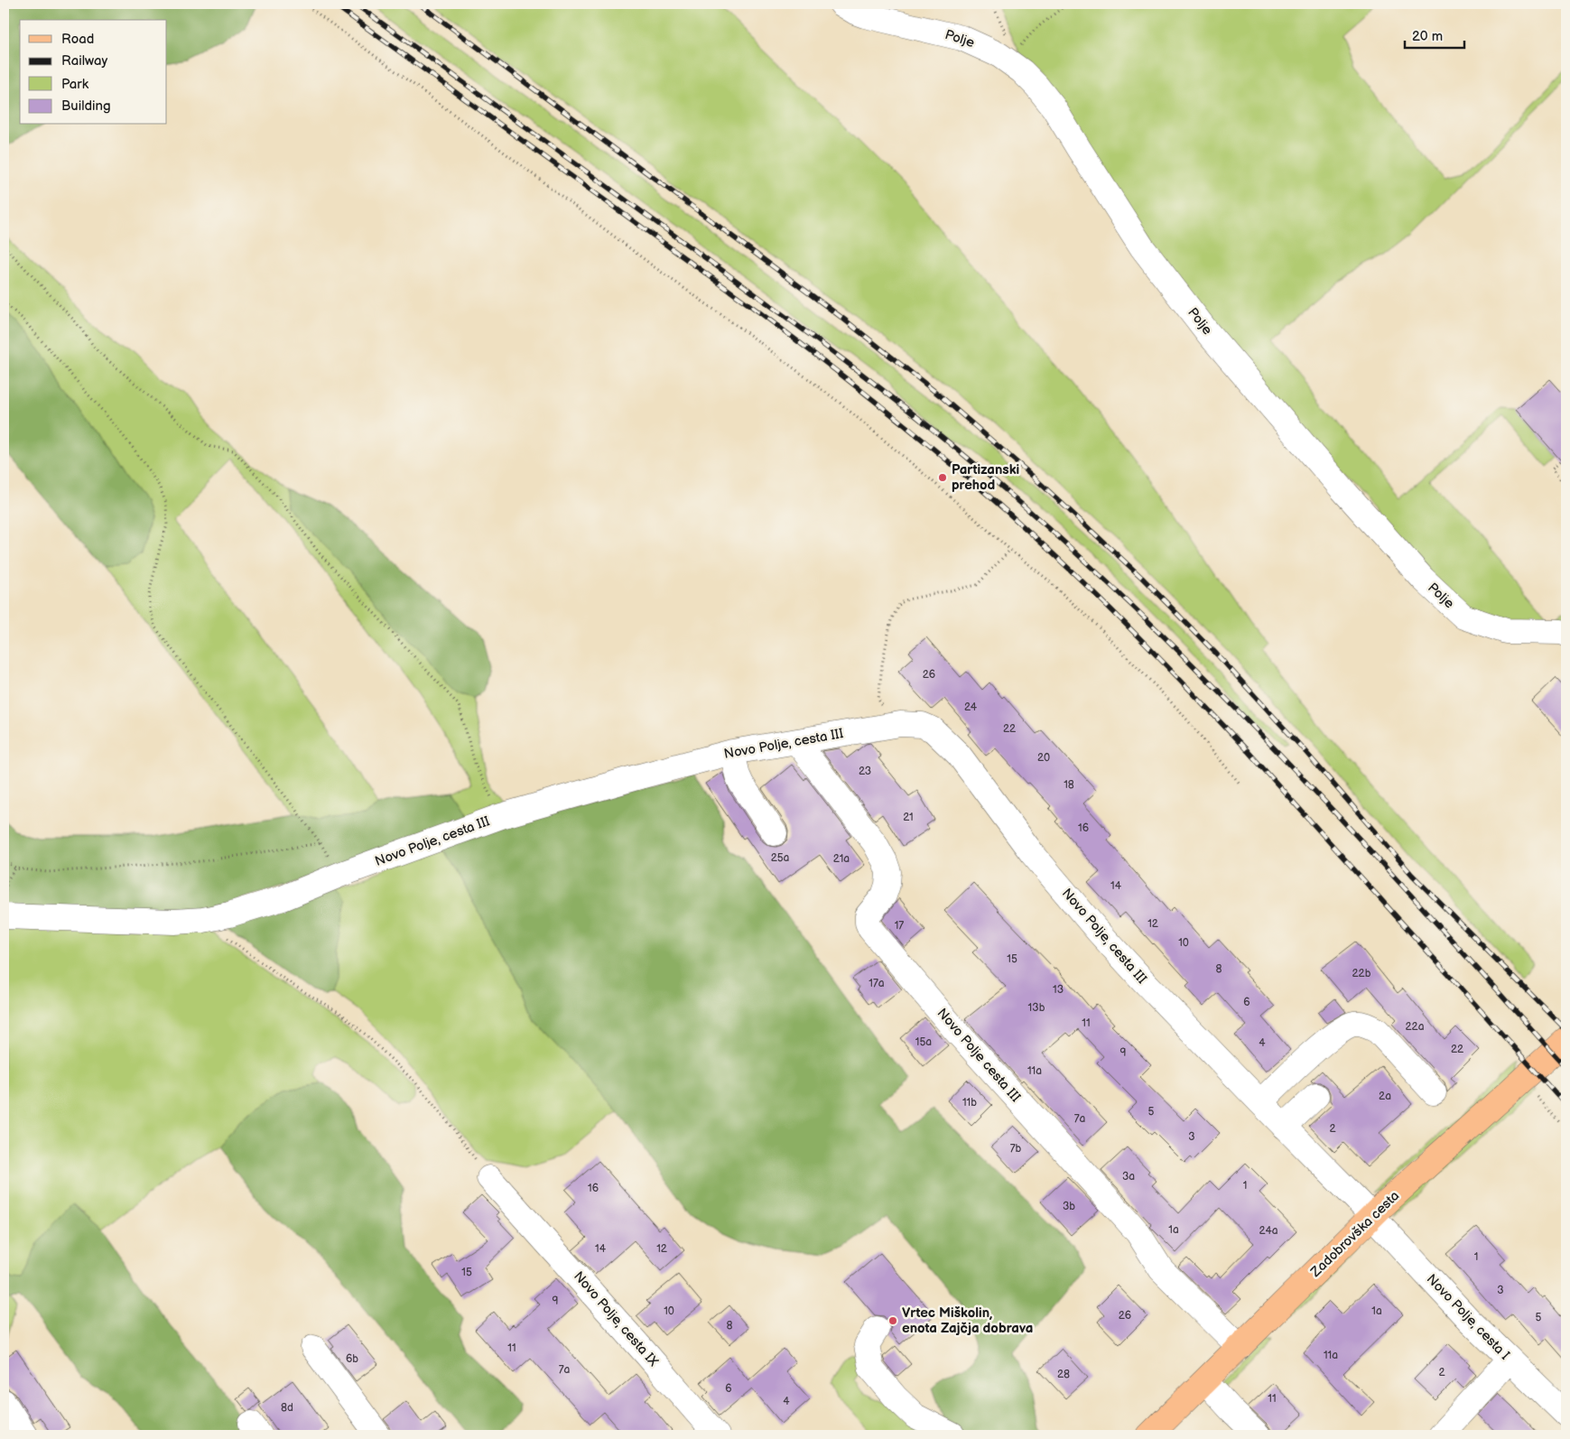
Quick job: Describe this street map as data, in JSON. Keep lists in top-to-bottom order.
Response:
{
  "streets": {
    "main road": ["Zadobrovška cesta"],
    "street": [
      "Polje",
      "Novo Polje, cesta III",
      "Novo Polje cesta III",
      "Novo Polje, cesta I",
      "Novo Polje, cesta IX"
    ]
  },
  "crossings": [
    ["Novo Polje, cesta III", "Novo Polje cesta III"],
    ["Novo Polje, cesta III", "Zadobrovška cesta"],
    ["Novo Polje, cesta III", "Novo Polje, cesta I"],
    ["Novo Polje cesta III", "Zadobrovška cesta"],
    ["Zadobrovška cesta", "Novo Polje, cesta I"]
  ],
  "places": ["Partizanski prehod", "Vrtec Miškolin, enota Zajčja dobrava"],
  "house_numbers": [
    "26",
    "24",
    "22",
    "20",
    "23",
    "18",
    "21",
    "16",
    "25a",
    "21a",
    "14",
    "12",
    "17",
    "10",
    "15",
    "8",
    "22b",
    "17a",
    "13",
    "6",
    "13b",
    "11",
    "22a",
    "15a",
    "4",
    "22",
    "9",
    "11a",
    "2a",
    "11b",
    "5",
    "7a",
    "2",
    "3",
    "7b",
    "3a",
    "1",
    "16",
    "3b",
    "1a",
    "24a",
    "14",
    "12",
    "1",
    "15",
    "3",
    "9",
    "10",
    "1a",
    "26",
    "5",
    "8",
    "11",
    "11a",
    "6b",
    "7a",
    "2",
    "28",
    "6",
    "11",
    "4",
    "8d"
  ],
  "legend": [
    "Road",
    "Railway",
    "Park",
    "Building"
  ],
  "scale_bar": "20 m"
}
